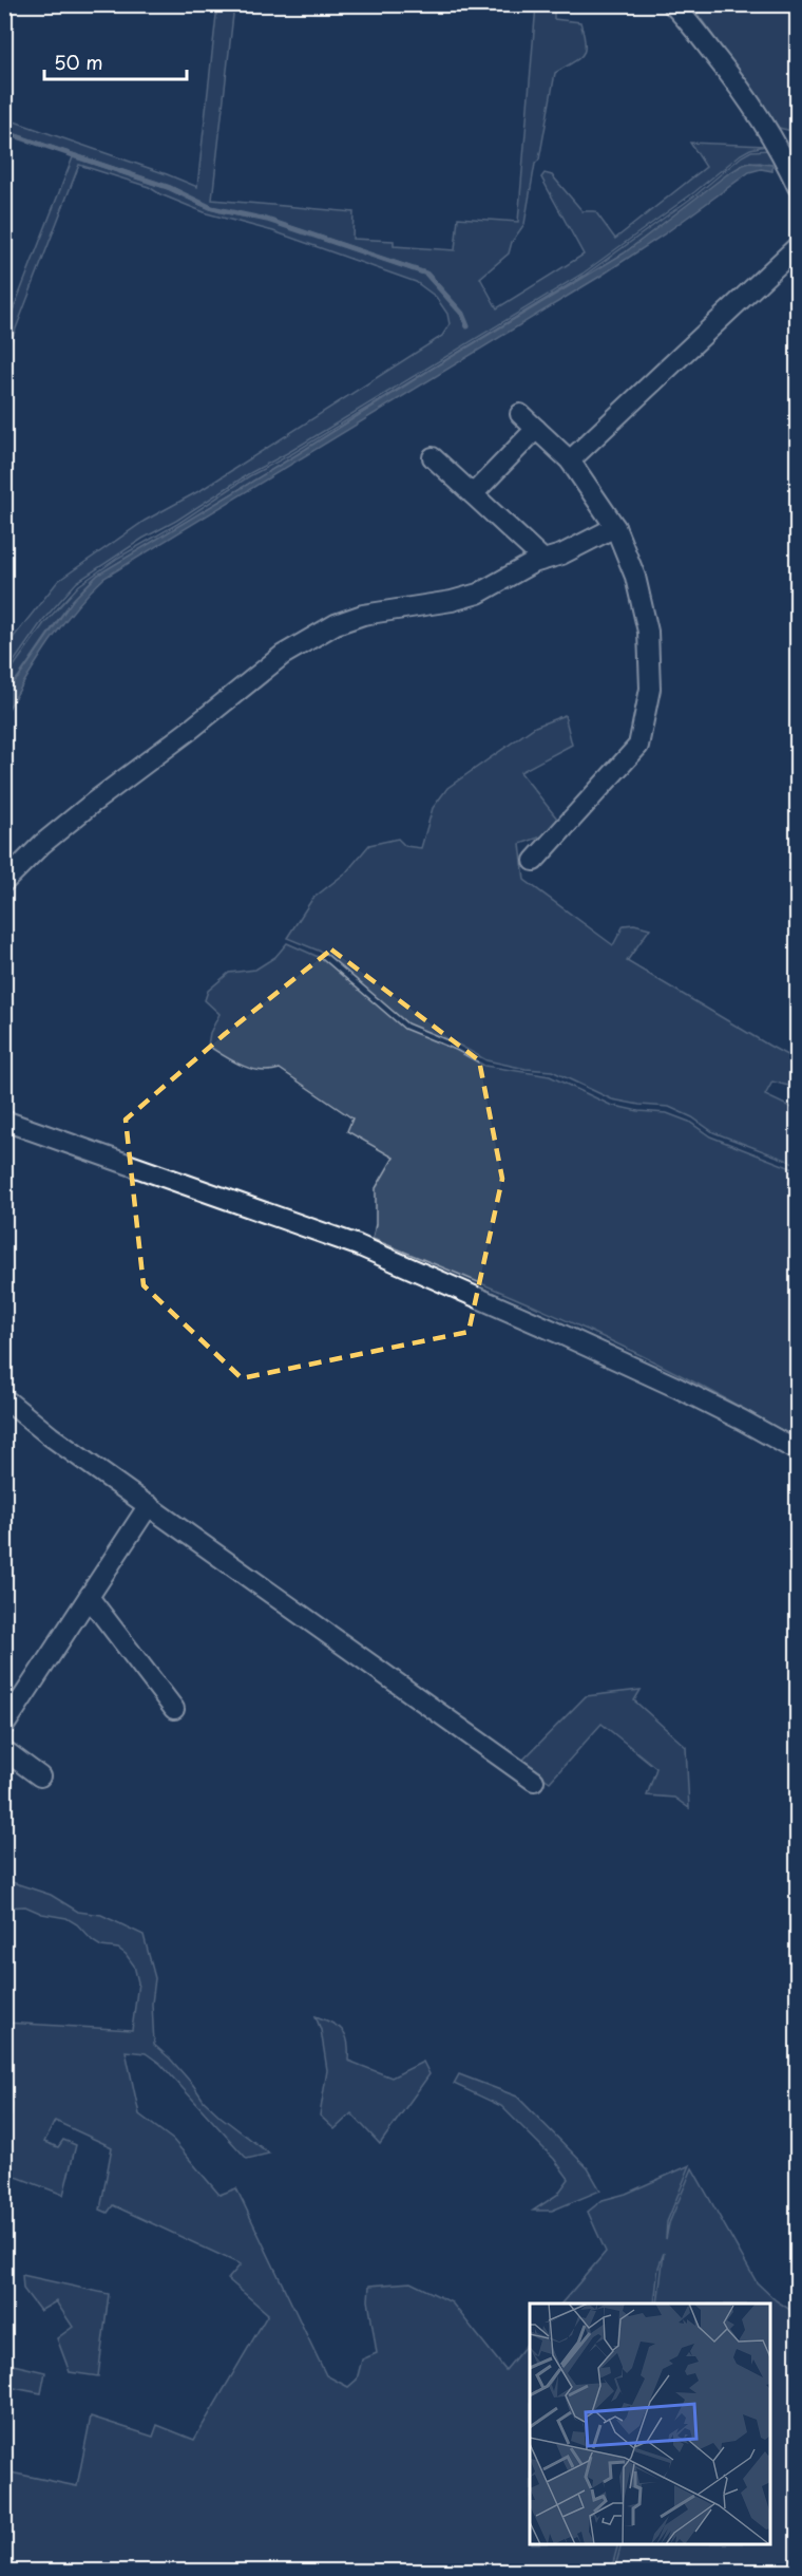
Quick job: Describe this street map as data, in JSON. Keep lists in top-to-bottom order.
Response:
{
  "scale_bar": "50 m"
}
